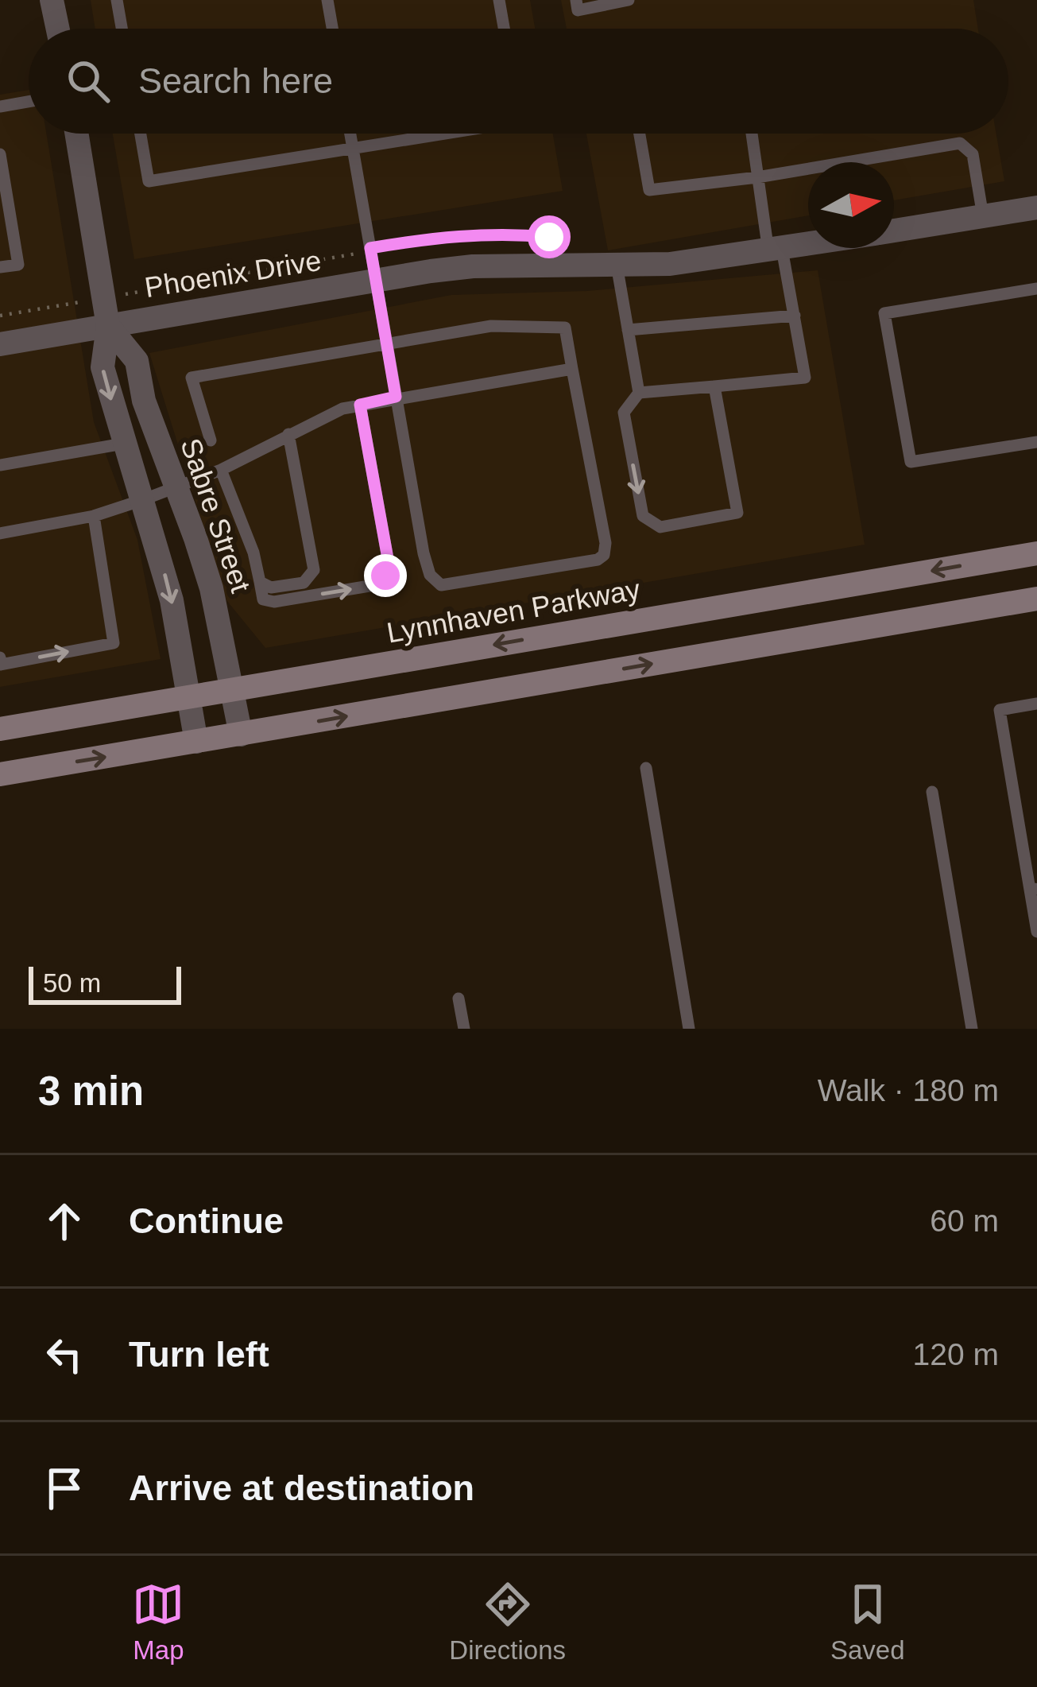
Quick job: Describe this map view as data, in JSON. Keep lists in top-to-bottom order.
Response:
{
  "streets": {
    "main road": ["Lynnhaven Parkway"],
    "street": ["Phoenix Drive", "Sabre Street"]
  },
  "crossings": [
    ["Phoenix Drive", "Sabre Street"],
    ["Sabre Street", "Lynnhaven Parkway"]
  ],
  "scale_bar": "50 m",
  "north": "right",
  "page": {
    "search": "Search here",
    "scale": "50 m",
    "heading": ["3 min", "Walk · 180 m"],
    "list": [
      ["Continue", "60 m"],
      ["Turn left", "120 m"],
      "Arrive at destination"
    ],
    "nav": ["Map", "Directions", "Saved"]
  }
}
